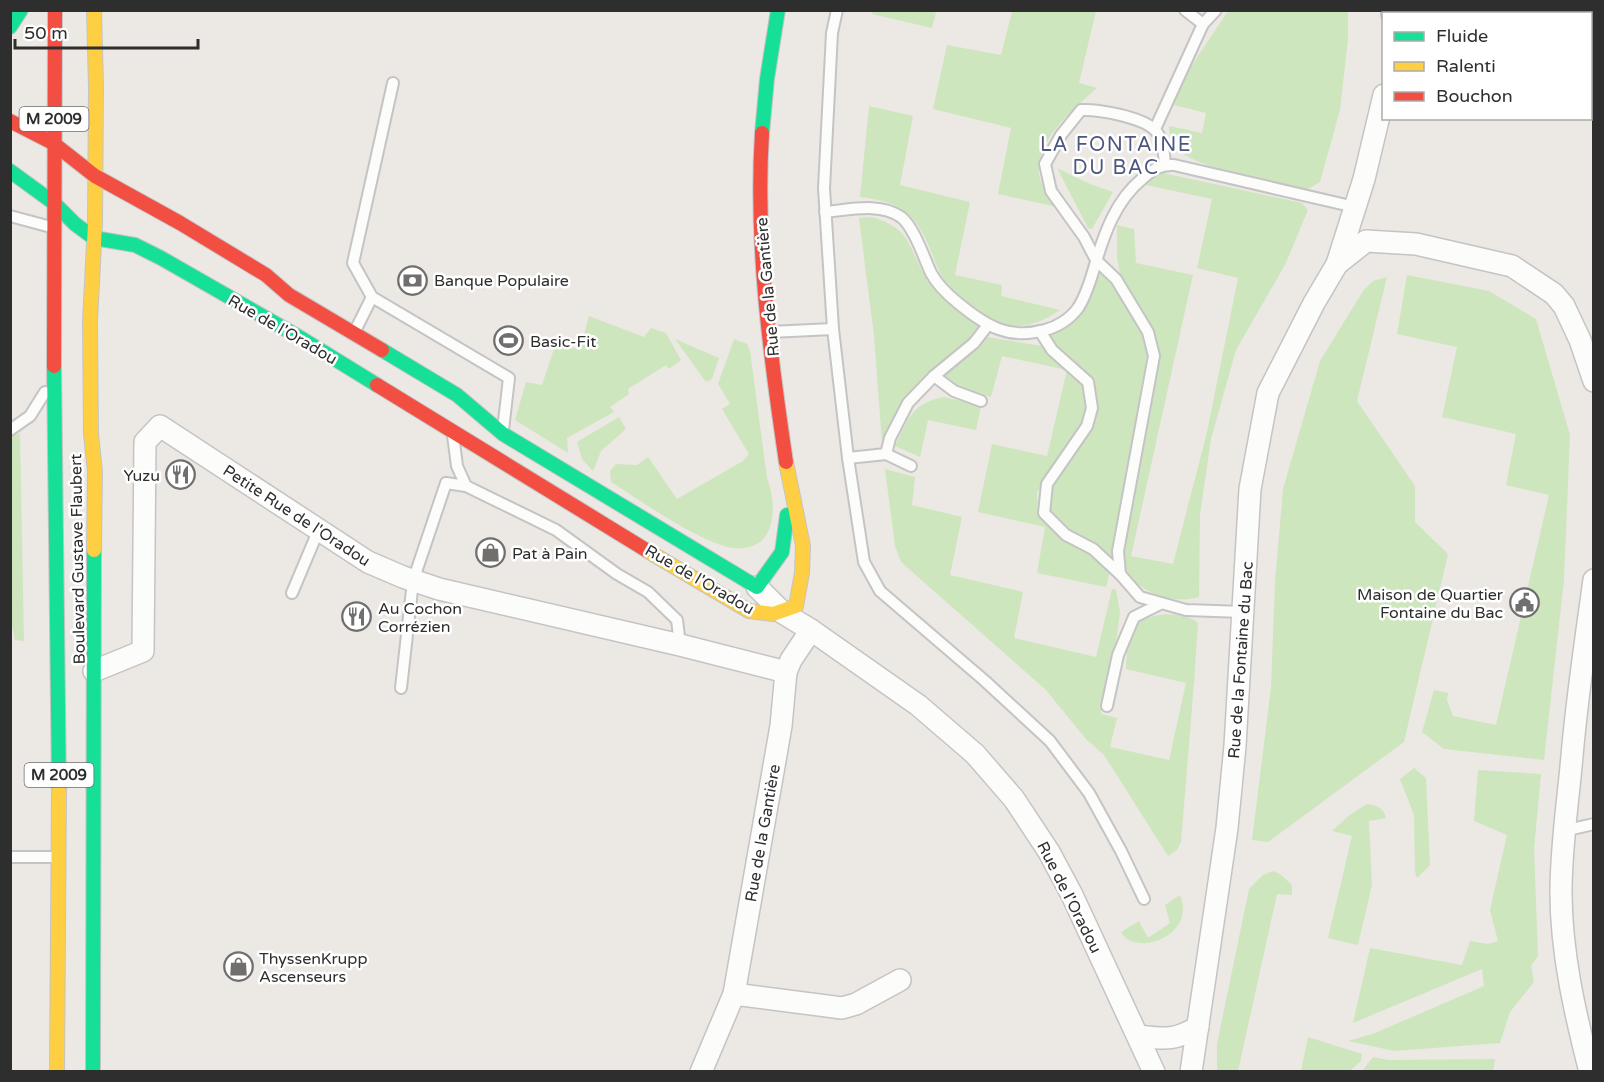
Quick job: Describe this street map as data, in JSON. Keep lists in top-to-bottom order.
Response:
{
  "streets": {
    "main road": [
      "M 2009",
      "Rue de la Gantière",
      "Rue de l'Oradou",
      "Boulevard Gustave Flaubert"
    ],
    "street": ["Petite Rue de l'Oradou", "Rue de la Fontaine du Bac"]
  },
  "crossings": [
    ["Rue de la Gantière", "Rue de l'Oradou"],
    ["Rue de la Gantière", "Petite Rue de l'Oradou"],
    ["Rue de l'Oradou", "Boulevard Gustave Flaubert"],
    ["Petite Rue de l'Oradou", "Boulevard Gustave Flaubert"]
  ],
  "districts": ["LA FONTAINE DU BAC"],
  "places": {
    "bank": ["Banque Populaire"],
    "sports": ["Basic-Fit"],
    "restaurant": ["Yuzu", "Au Cochon Corrézien"],
    "shop": ["Pat à Pain", "ThyssenKrupp Ascenseurs"],
    "public building": ["Maison de Quartier Fontaine du Bac"]
  },
  "legend": ["Fluide", "Ralenti", "Bouchon"],
  "scale_bar": "50 m"
}
